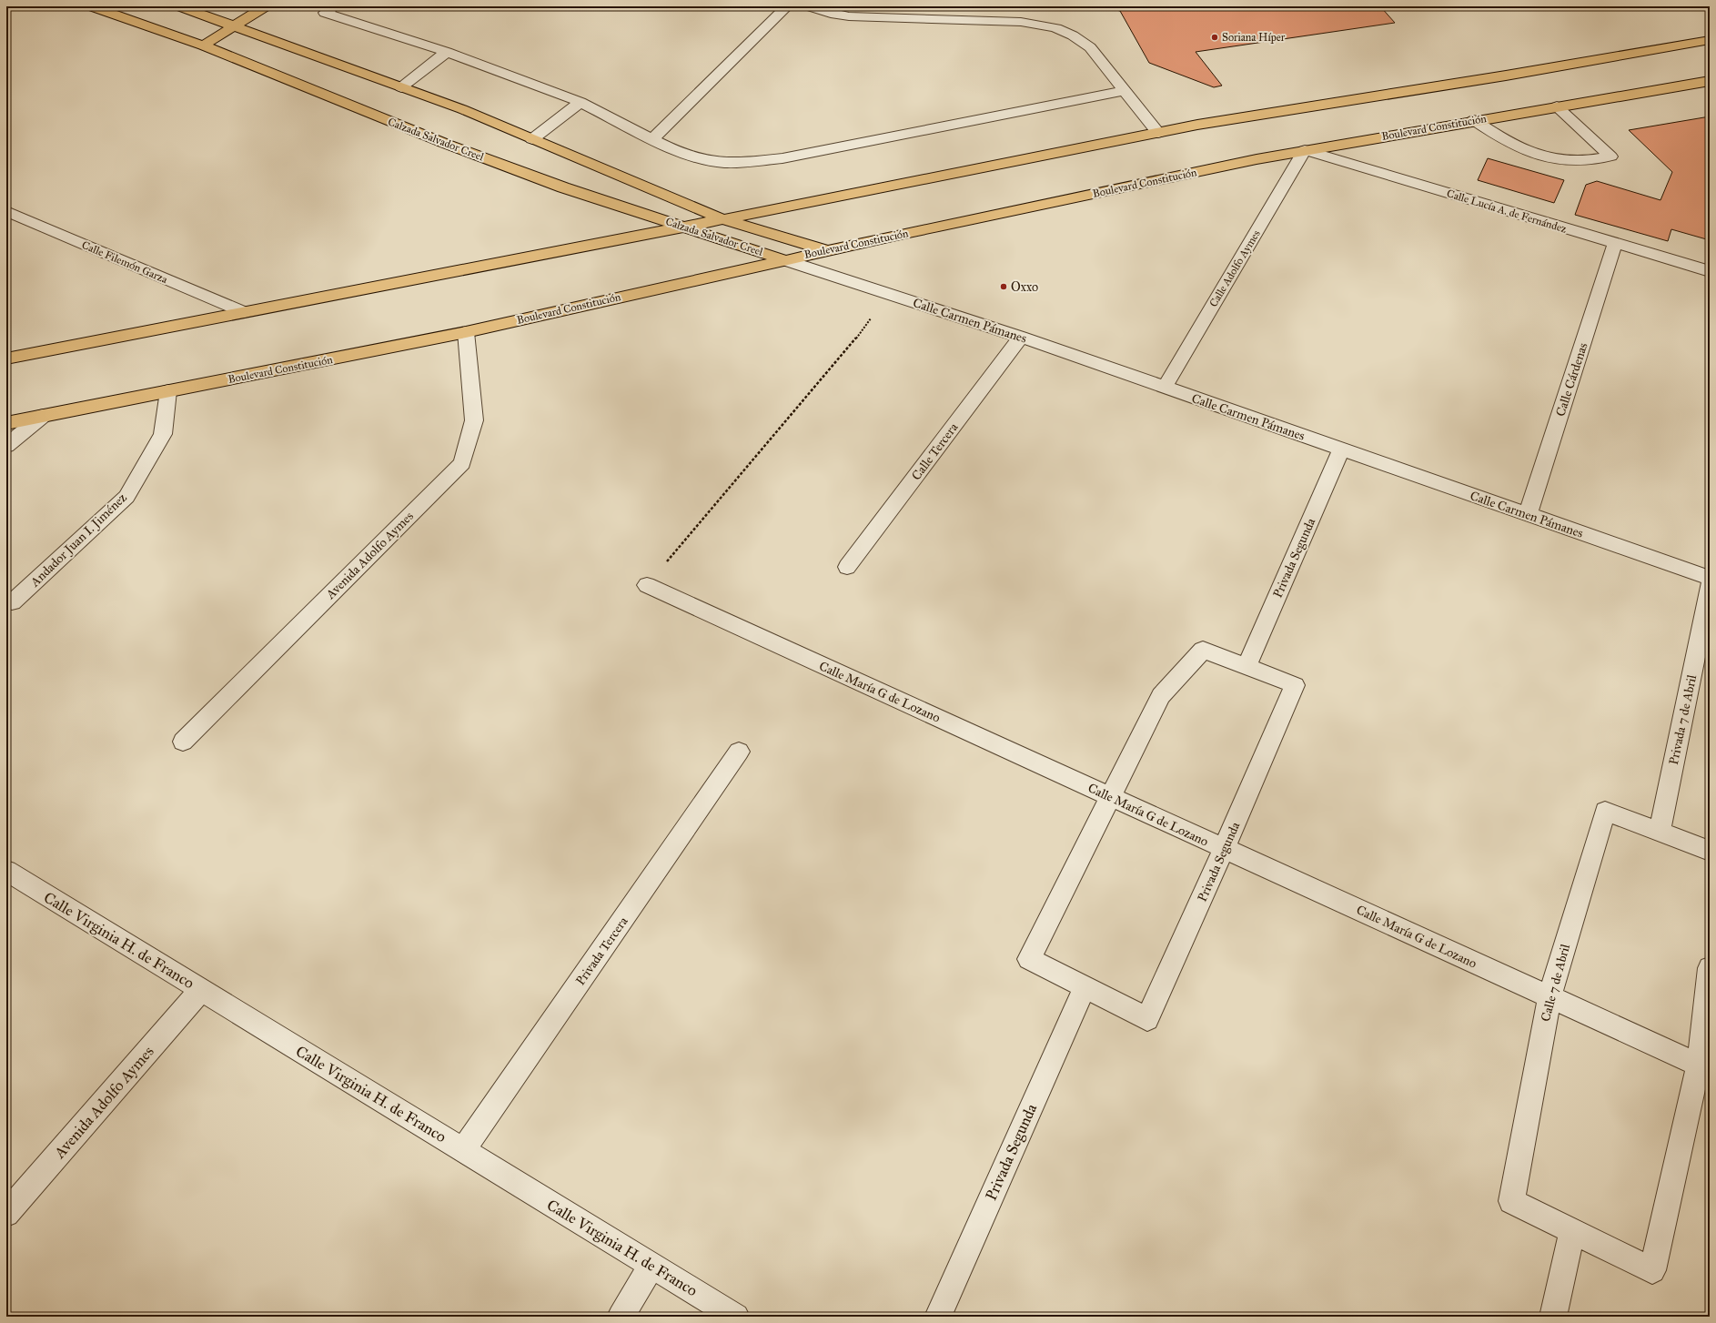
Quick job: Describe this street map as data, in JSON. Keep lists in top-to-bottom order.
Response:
{
  "streets": {
    "main road": ["Boulevard Constitución", "Calzada Salvador Creel"],
    "street": [
      "Calle Lucía A. de Fernández",
      "Calle Filemón Garza",
      "Calle Adolfo Aymes",
      "Calle Carmen Pámanes",
      "Calle Cárdenas",
      "Calle Tercera",
      "Andador Juan I. Jiménez",
      "Avenida Adolfo Aymes",
      "Privada Segunda",
      "Calle María G de Lozano",
      "Privada 7 de Abril",
      "Calle Virginia H. de Franco",
      "Privada Tercera",
      "Calle 7 de Abril"
    ]
  },
  "crossings": [
    ["Boulevard Constitución", "Calzada Salvador Creel"],
    ["Boulevard Constitución", "Calle Lucía A. de Fernández"],
    ["Boulevard Constitución", "Calle Adolfo Aymes"],
    ["Boulevard Constitución", "Calle Carmen Pámanes"],
    ["Boulevard Constitución", "Andador Juan I. Jiménez"],
    ["Boulevard Constitución", "Avenida Adolfo Aymes"],
    ["Calzada Salvador Creel", "Calle Carmen Pámanes"],
    ["Calle Lucía A. de Fernández", "Calle Adolfo Aymes"],
    ["Calle Lucía A. de Fernández", "Calle Cárdenas"],
    ["Calle Adolfo Aymes", "Calle Carmen Pámanes"],
    ["Calle Carmen Pámanes", "Calle Cárdenas"],
    ["Calle Carmen Pámanes", "Calle Tercera"],
    ["Calle Carmen Pámanes", "Privada Segunda"],
    ["Avenida Adolfo Aymes", "Calle Virginia H. de Franco"],
    ["Privada Segunda", "Calle María G de Lozano"],
    ["Calle María G de Lozano", "Calle 7 de Abril"],
    ["Privada 7 de Abril", "Calle 7 de Abril"],
    ["Calle Virginia H. de Franco", "Privada Tercera"]
  ],
  "places": ["Soriana Híper", "Oxxo"]
}
